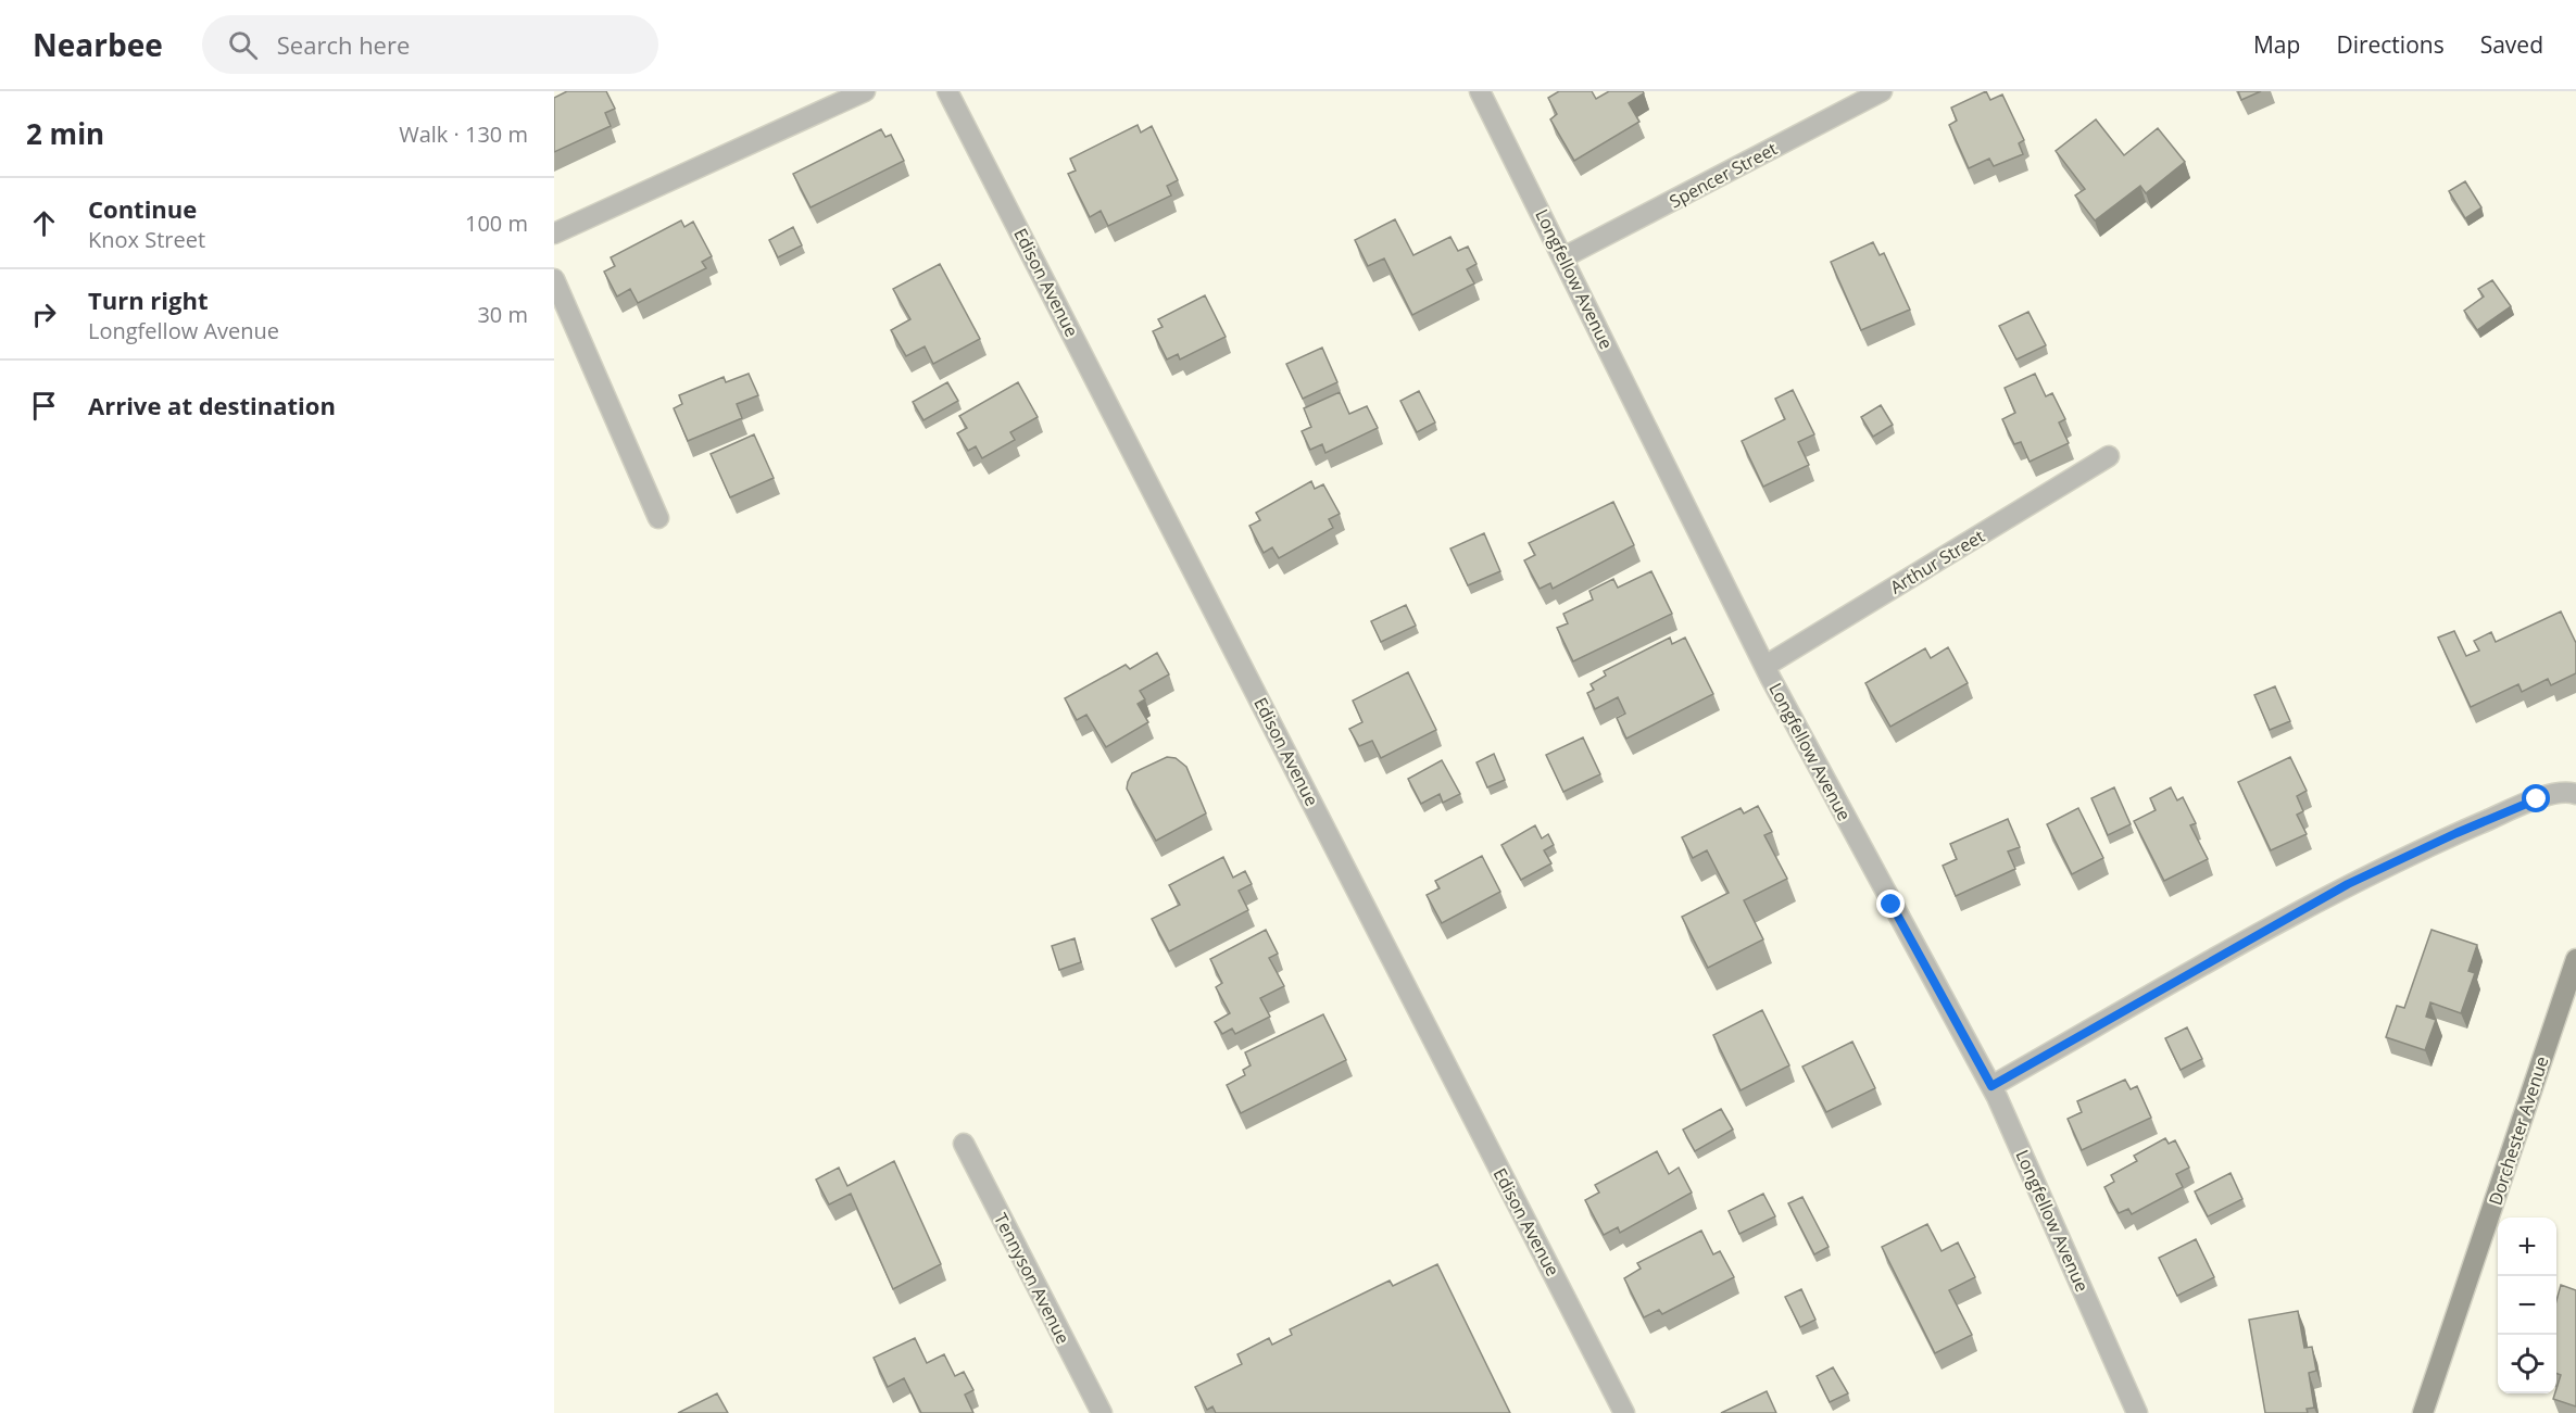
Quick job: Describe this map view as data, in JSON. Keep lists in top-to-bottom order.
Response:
{
  "streets": {
    "street": [
      "Spencer Street",
      "Longfellow Avenue",
      "Edison Avenue",
      "Arthur Street",
      "Dorchester Avenue",
      "Tennyson Avenue"
    ]
  },
  "crossings": [
    ["Spencer Street", "Longfellow Avenue"],
    ["Longfellow Avenue", "Arthur Street"]
  ],
  "page": {
    "header": "Nearbee",
    "search": "Search here",
    "nav": ["Map", "Directions", "Saved"],
    "heading": ["2 min", "Walk · 130 m"],
    "list": [
      ["Continue", "Knox Street", "100 m"],
      ["Turn right", "Longfellow Avenue", "30 m"],
      "Arrive at destination"
    ],
    "map_buttons": ["+", "−"]
  }
}
